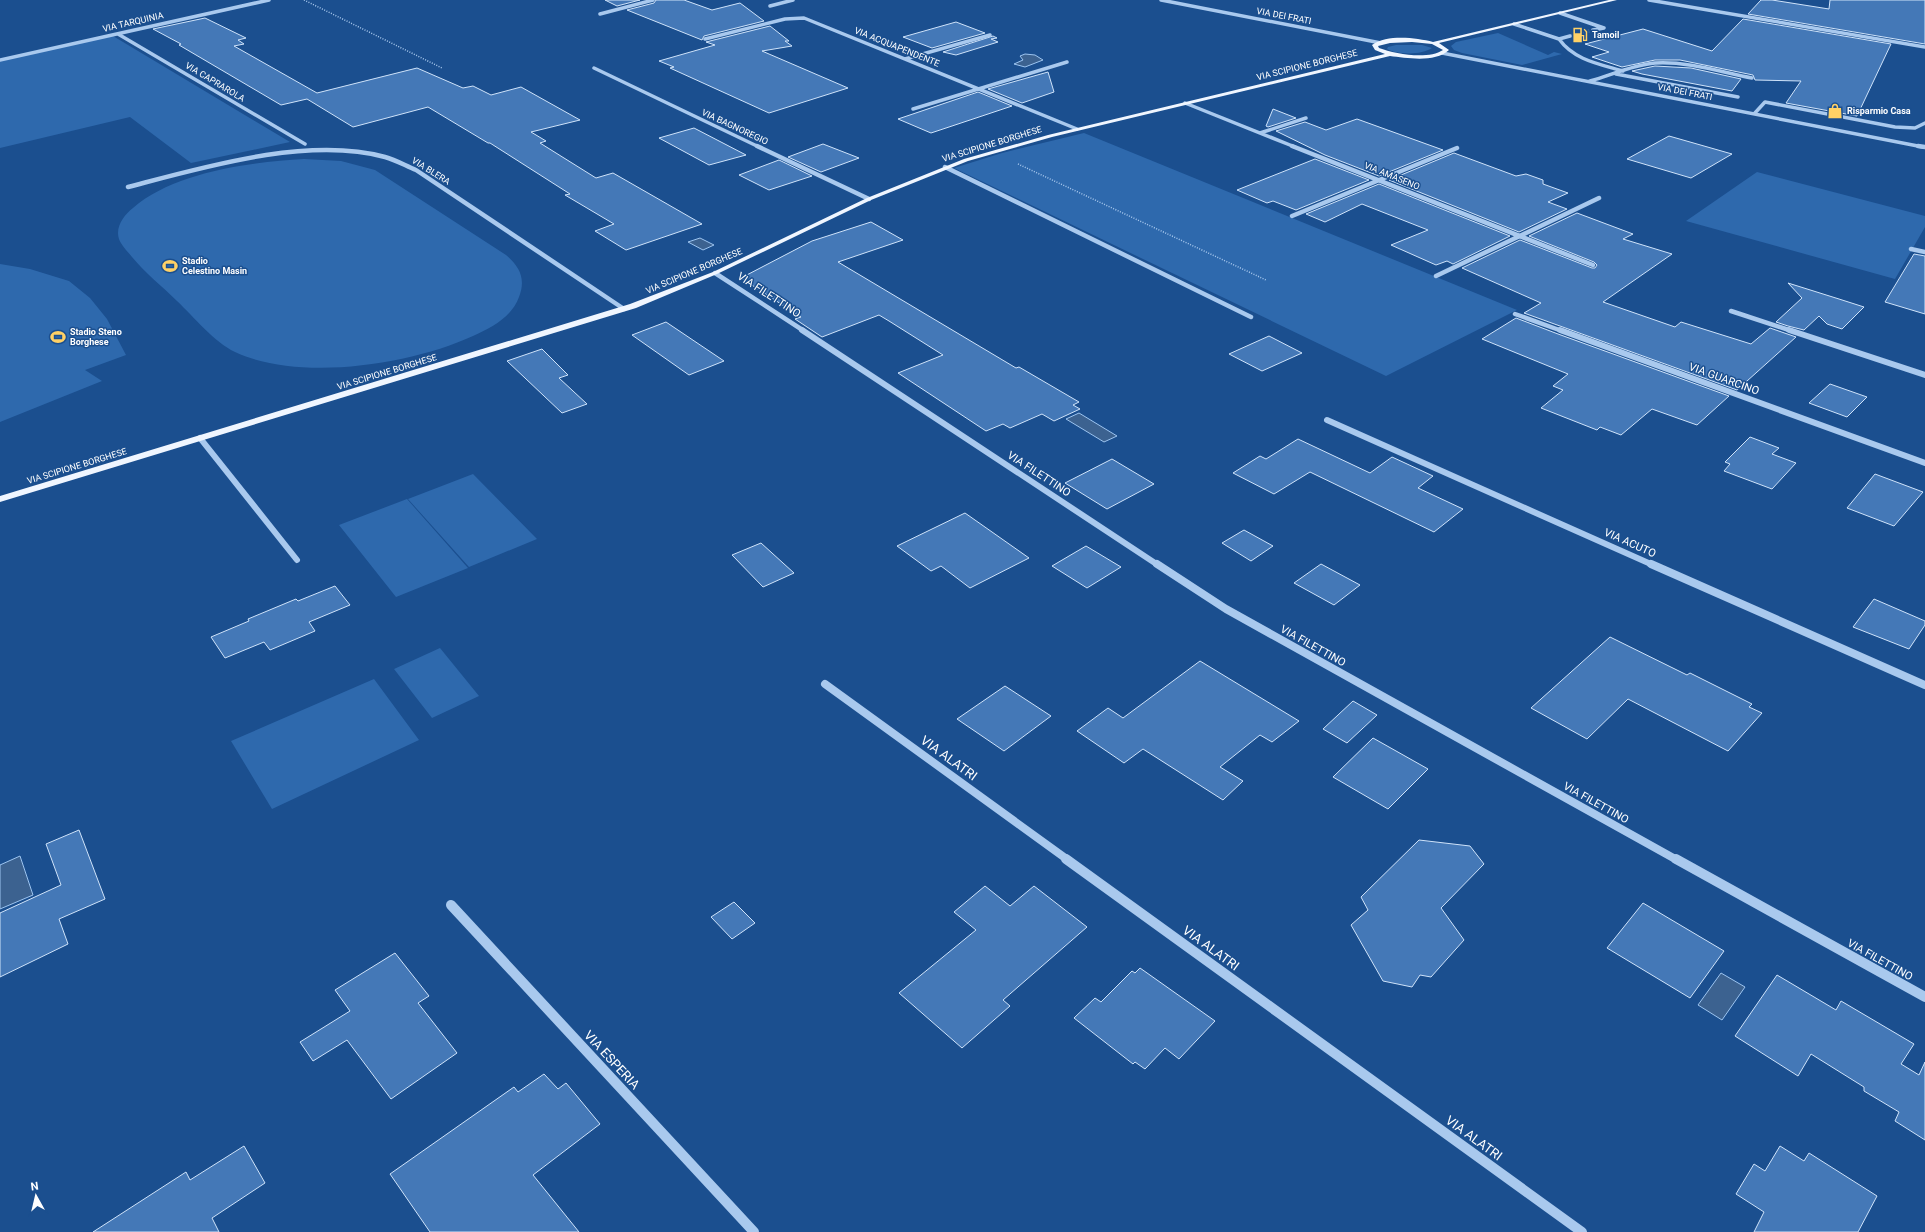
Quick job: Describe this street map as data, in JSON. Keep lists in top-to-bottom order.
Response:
{
  "streets": {
    "main road": ["VIA SCIPIONE BORGHESE"],
    "street": [
      "VIA DEI FRATI",
      "VIA TARQUINIA",
      "VIA ACQUAPENDENTE",
      "VIA CAPRAROLA",
      "VIA BAGNOREGIO",
      "VIA BLERA",
      "VIA AMASENO",
      "VIA FILETTINO",
      "VIA GUARCINO",
      "VIA ACUTO",
      "VIA ALATRI",
      "VIA ESPERIA"
    ]
  },
  "crossings": [
    ["VIA TARQUINIA", "VIA CAPRAROLA"],
    ["VIA ACQUAPENDENTE", "VIA SCIPIONE BORGHESE"],
    ["VIA SCIPIONE BORGHESE", "VIA BAGNOREGIO"],
    ["VIA SCIPIONE BORGHESE", "VIA BLERA"],
    ["VIA SCIPIONE BORGHESE", "VIA AMASENO"],
    ["VIA SCIPIONE BORGHESE", "VIA FILETTINO"]
  ],
  "places": {
    "fuel station": ["Tamoil"],
    "shop": ["Risparmio Casa"],
    "sports": ["Stadio Celestino Masin", "Stadio Steno Borghese"]
  },
  "north": "top"
}
